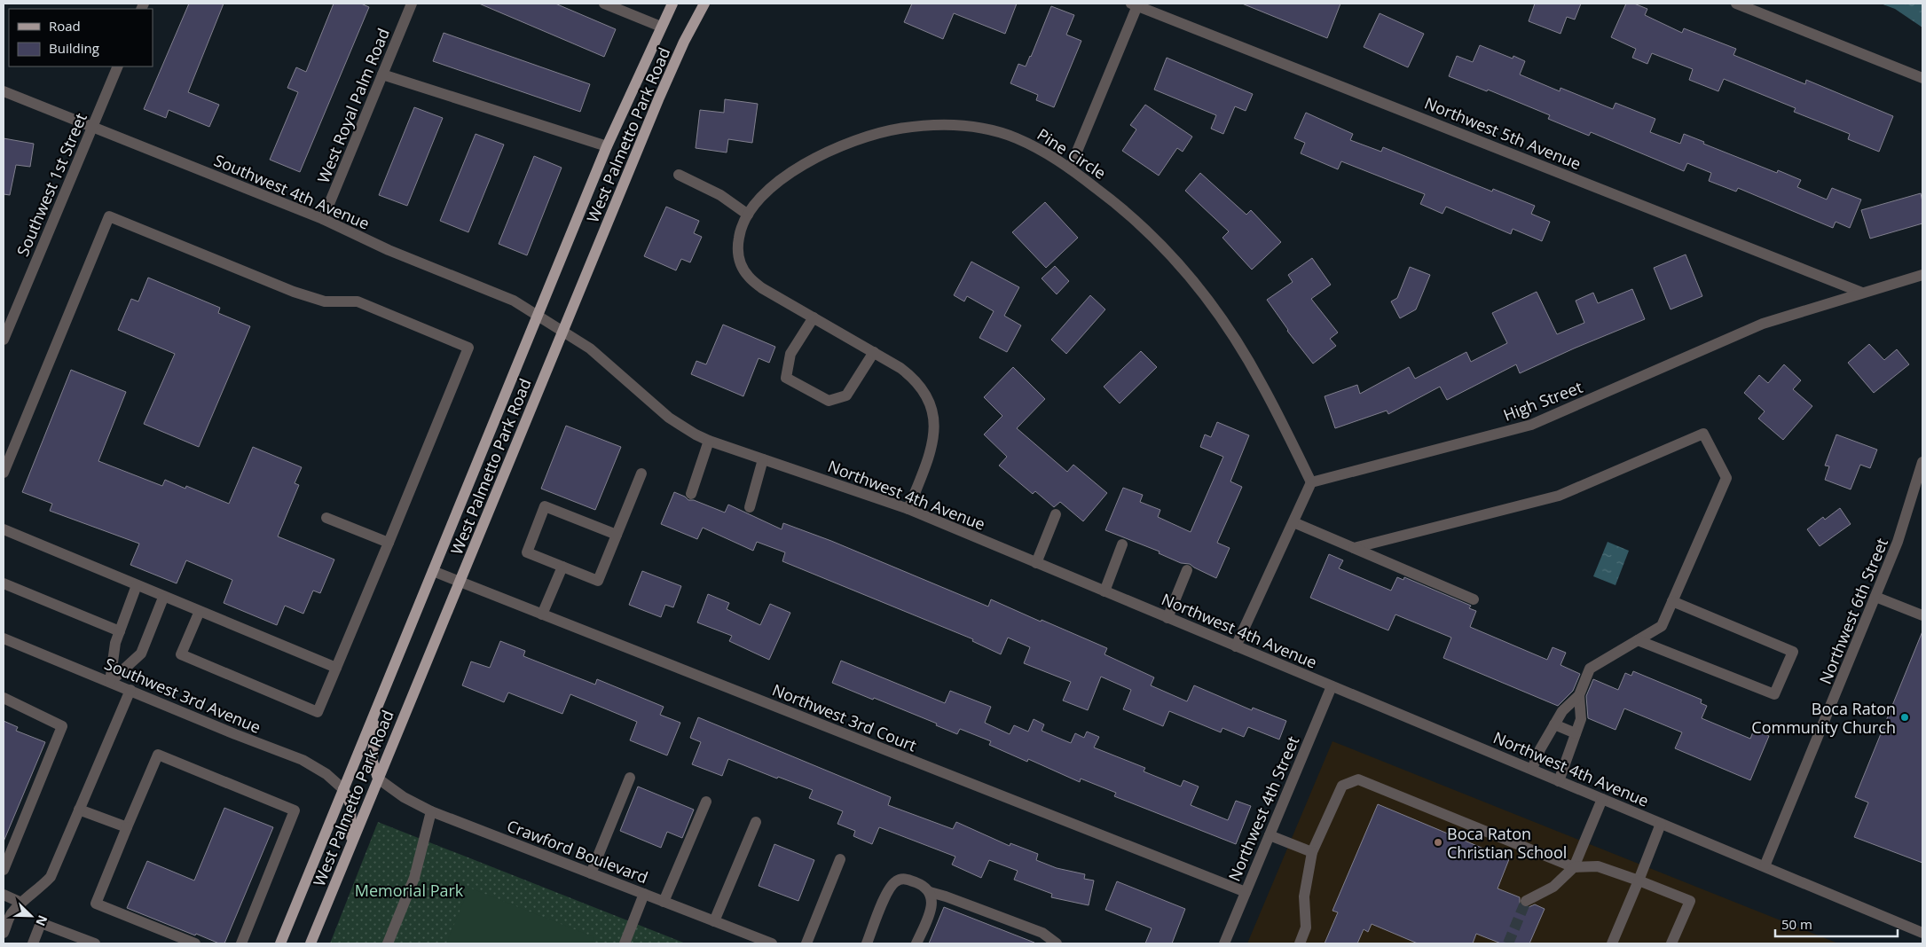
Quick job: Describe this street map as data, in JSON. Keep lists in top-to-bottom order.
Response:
{
  "streets": {
    "main road": ["West Palmetto Park Road"],
    "street": [
      "West Royal Palm Road",
      "Northwest 5th Avenue",
      "Pine Circle",
      "Southwest 1st Street",
      "Southwest 4th Avenue",
      "High Street",
      "Northwest 4th Avenue",
      "Northwest 6th Street",
      "Southwest 3rd Avenue",
      "Northwest 3rd Court",
      "Northwest 4th Street",
      "Crawford Boulevard"
    ]
  },
  "crossings": [
    ["West Royal Palm Road", "Southwest 4th Avenue"],
    ["Northwest 5th Avenue", "High Street"],
    ["West Palmetto Park Road", "Southwest 4th Avenue"],
    ["West Palmetto Park Road", "Northwest 4th Avenue"],
    ["West Palmetto Park Road", "Southwest 3rd Avenue"],
    ["West Palmetto Park Road", "Northwest 3rd Court"],
    ["West Palmetto Park Road", "Crawford Boulevard"],
    ["Pine Circle", "High Street"],
    ["Pine Circle", "Northwest 4th Avenue"],
    ["Southwest 1st Street", "Southwest 4th Avenue"],
    ["Southwest 4th Avenue", "Northwest 4th Avenue"],
    ["Northwest 4th Avenue", "Northwest 6th Street"],
    ["Northwest 4th Avenue", "Northwest 4th Street"],
    ["Northwest 3rd Court", "Northwest 4th Street"]
  ],
  "parks": ["Memorial Park"],
  "places": ["Boca Raton Community Church", "Boca Raton Christian School"],
  "legend": ["Road", "Building"],
  "scale_bar": "50 m",
  "north": "bottom right"
}
